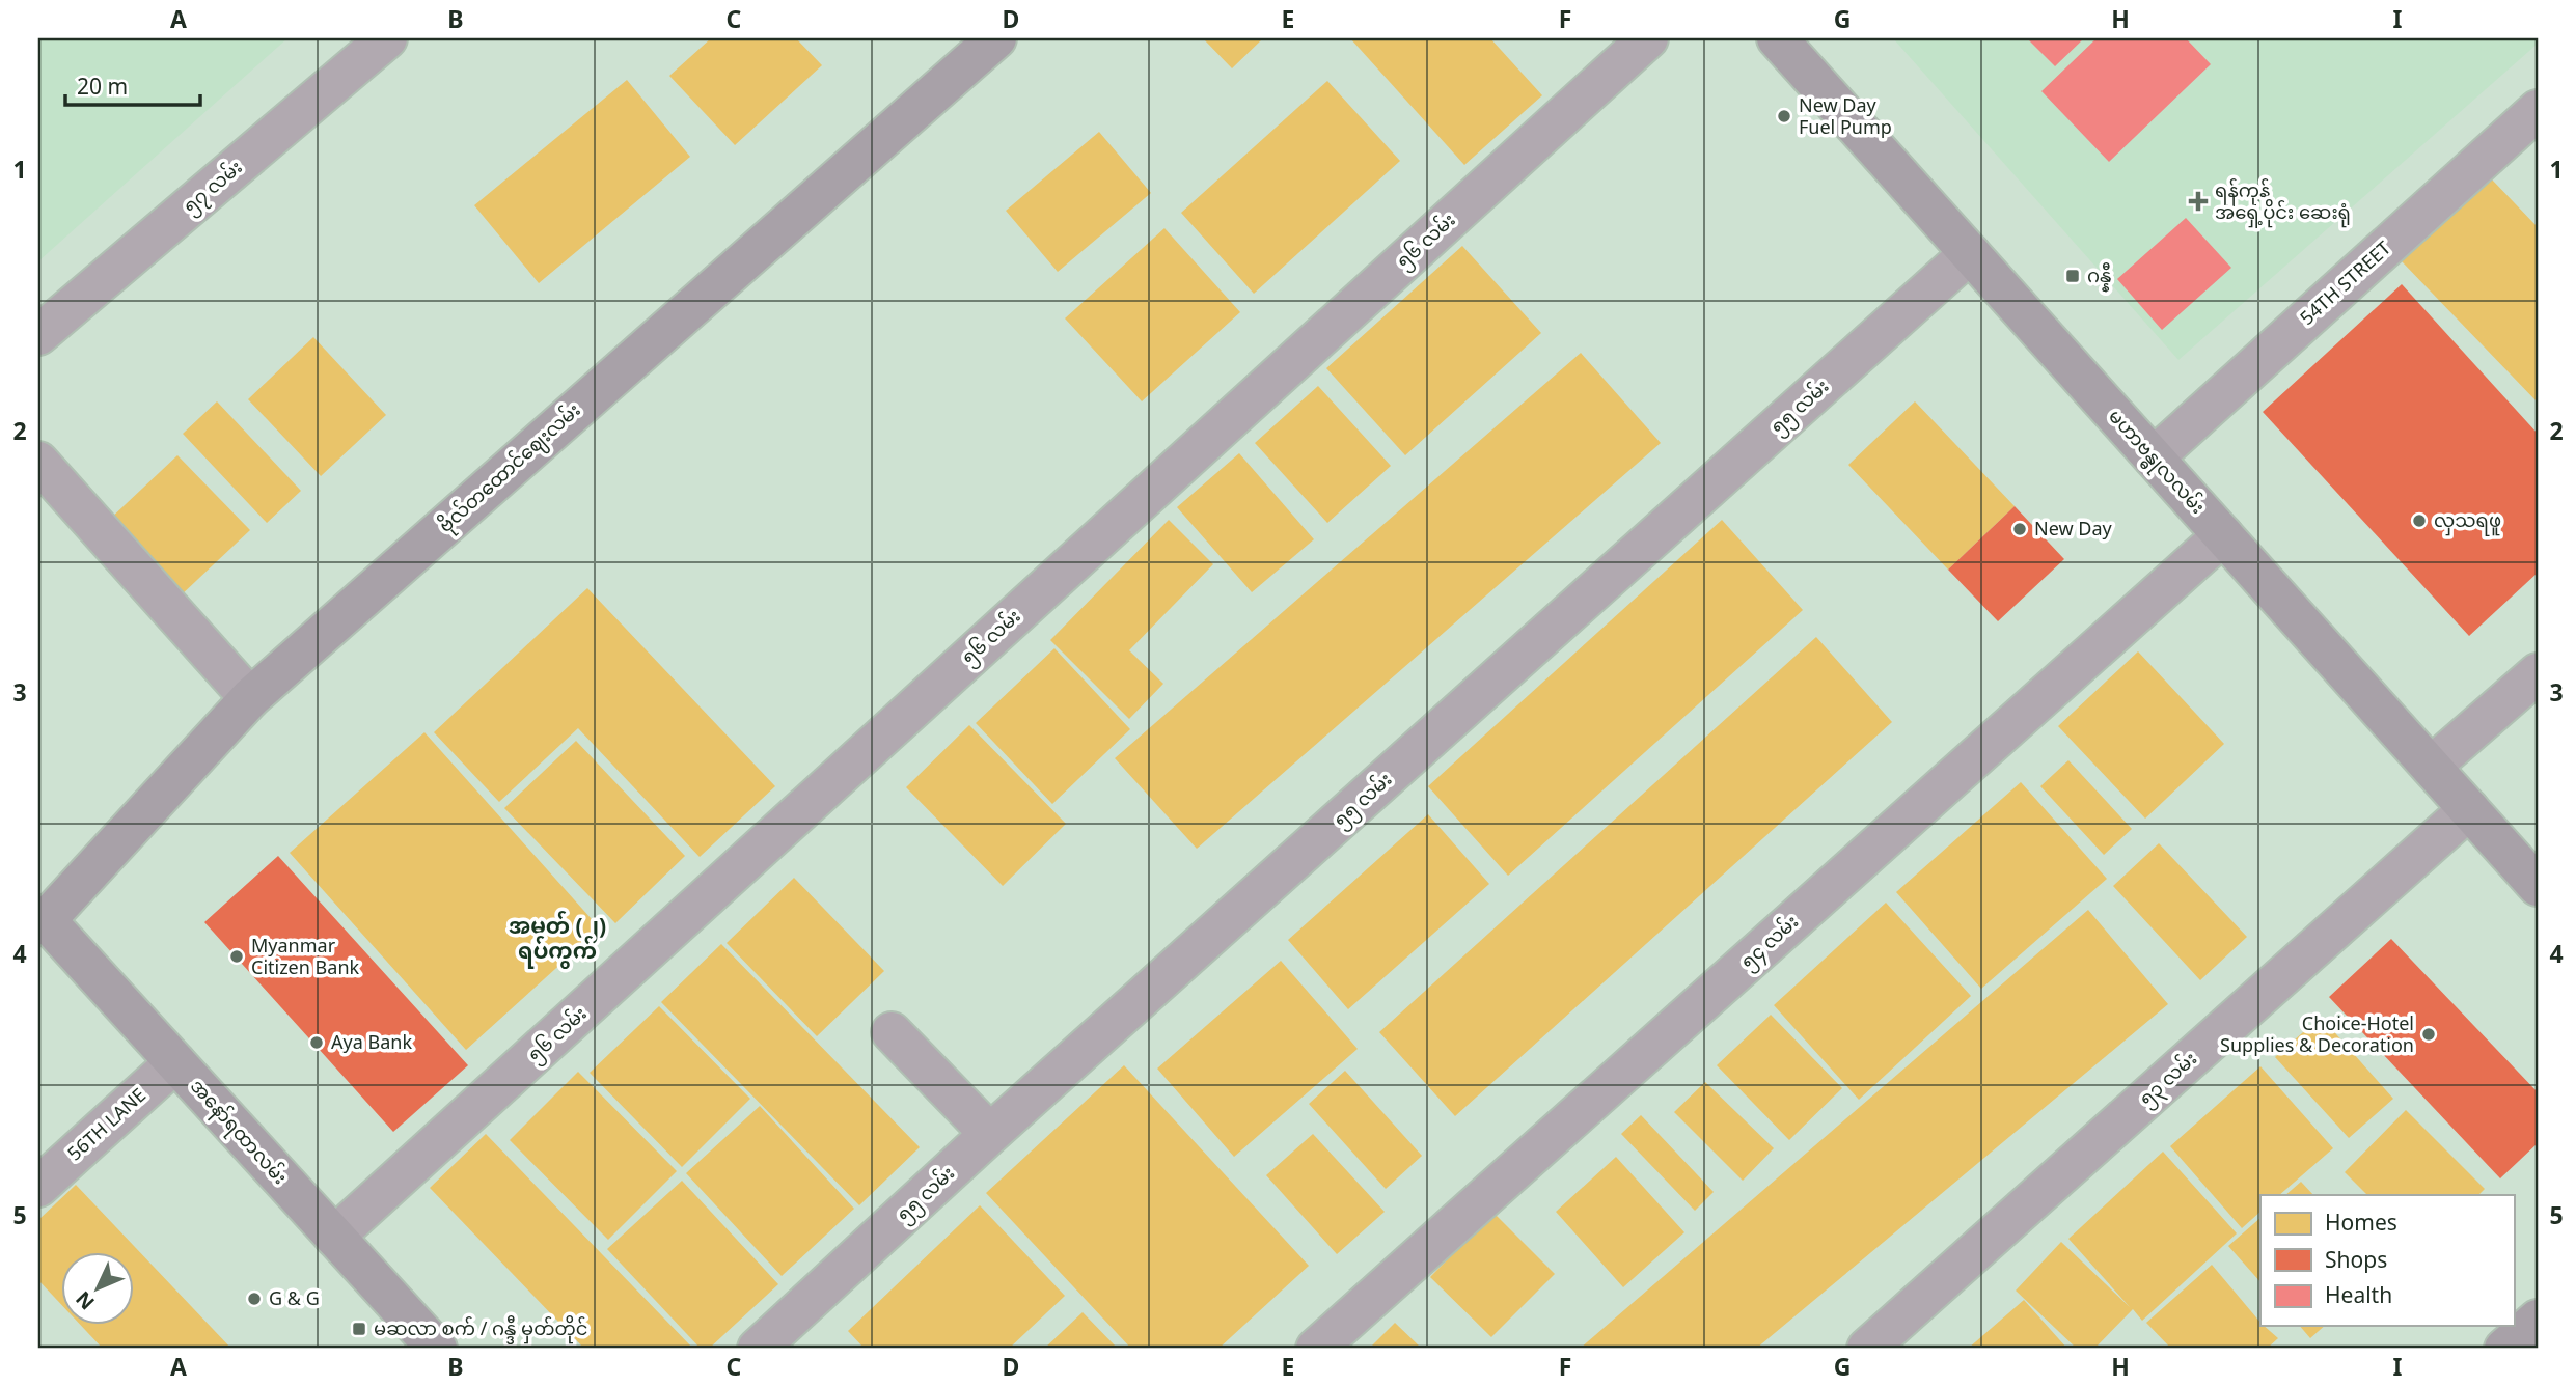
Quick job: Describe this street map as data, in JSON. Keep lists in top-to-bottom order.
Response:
{
  "streets": {
    "main road": ["မဟာဗန္ဓုလလမ်း", "ဗိုလ်တထောင်ဈေးလမ်း", "အနော်ရထာလမ်း"],
    "street": [
      "၅၇ လမ်း",
      "၅၆ လမ်း",
      "54TH STREET",
      "၅၅ လမ်း",
      "၅၄ လမ်း",
      "၅၃ လမ်း",
      "56TH LANE"
    ]
  },
  "crossings": [
    ["၅၆ လမ်း", "အနော်ရထာလမ်း"],
    ["54TH STREET", "မဟာဗန္ဓုလလမ်း"],
    ["၅၅ လမ်း", "မဟာဗန္ဓုလလမ်း"],
    ["မဟာဗန္ဓုလလမ်း", "၅၄ လမ်း"],
    ["မဟာဗန္ဓုလလမ်း", "၅၃ လမ်း"],
    ["ဗိုလ်တထောင်ဈေးလမ်း", "အနော်ရထာလမ်း"],
    ["56TH LANE", "အနော်ရထာလမ်း"]
  ],
  "districts": ["အမှတ် (၂) ရပ်ကွက်"],
  "places": {
    "other": [
      "New Day Fuel Pump",
      "လှသရဖူ",
      "New Day",
      "Myanmar Citizen Bank",
      "Choice-Hotel Supplies & Decoration",
      "Aya Bank",
      "G & G"
    ],
    "health": ["ရန်ကုန် အရှေ့ပိုင်း ဆေးရုံ"],
    "transit": ["ဂန္နီ", "မဆလာ စက် / ဂန္ဒီ မှတ်တိုင်"]
  },
  "legend": ["Homes", "Shops", "Health"],
  "scale_bar": "20 m",
  "north": "bottom left",
  "grid": {
    "columns": [
      "A",
      "B",
      "C",
      "D",
      "E",
      "F",
      "G",
      "H",
      "I"
    ],
    "rows": [
      "1",
      "2",
      "3",
      "4",
      "5"
    ]
  }
}
